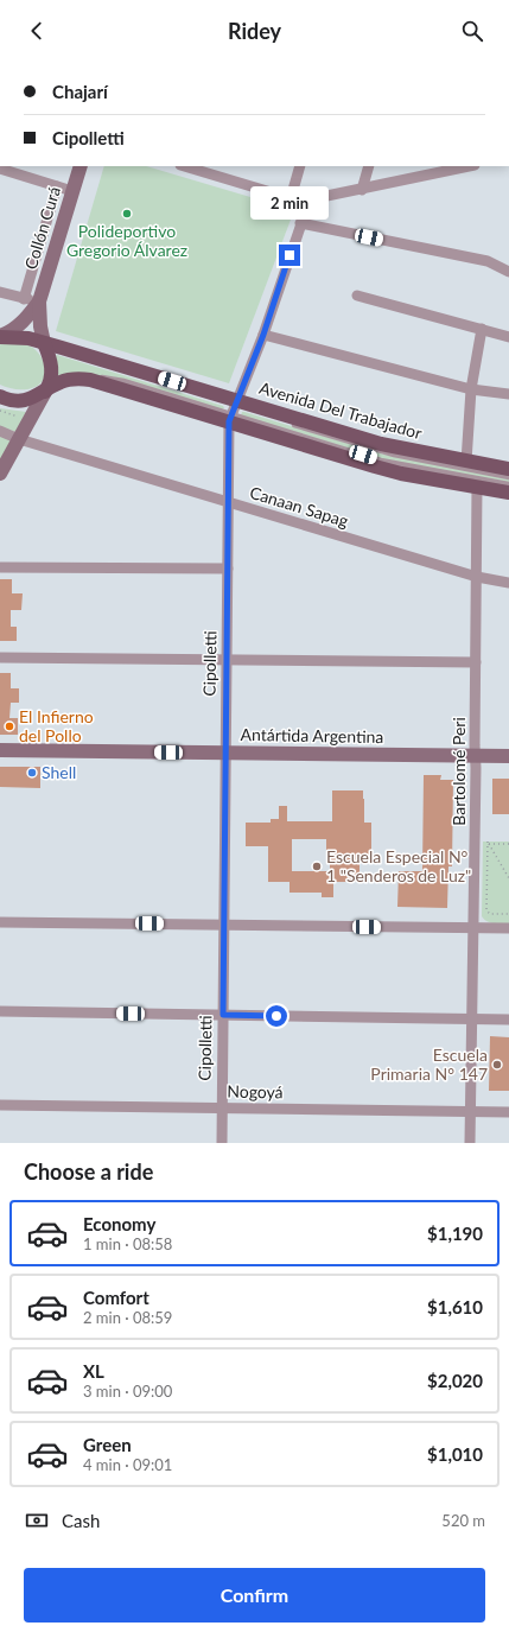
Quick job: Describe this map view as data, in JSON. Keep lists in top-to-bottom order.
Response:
{
  "streets": {
    "main road": ["Collón Curá", "Avenida Del Trabajador", "Antártida Argentina"],
    "street": [
      "Canaan Sapag",
      "Cipolletti",
      "Bartolomé Peri",
      "Nogoyá"
    ]
  },
  "crossings": [
    ["Collón Curá", "Avenida Del Trabajador"],
    ["Collón Curá", "Canaan Sapag"],
    ["Avenida Del Trabajador", "Cipolletti"],
    ["Avenida Del Trabajador", "Bartolomé Peri"],
    ["Canaan Sapag", "Cipolletti"],
    ["Canaan Sapag", "Bartolomé Peri"],
    ["Cipolletti", "Antártida Argentina"],
    ["Cipolletti", "Nogoyá"],
    ["Antártida Argentina", "Bartolomé Peri"],
    ["Bartolomé Peri", "Nogoyá"]
  ],
  "places": [
    "Polideportivo Gregorio Álvarez",
    "El Infierno del Pollo",
    "Shell",
    "Escuela Especial N° 1 \"Senderos de Luz\"",
    "Escuela Primaria N° 147"
  ],
  "page": {
    "header": "Ridey",
    "banner": ["Chajarí", "Cipolletti"],
    "bubble": "2 min",
    "heading": "Choose a ride",
    "list": [
      {
        "name": "Economy",
        "note": "1 min · 08:58",
        "value": "$1,190"
      },
      {
        "name": "Comfort",
        "note": "2 min · 08:59",
        "value": "$1,610"
      },
      {
        "name": "XL",
        "note": "3 min · 09:00",
        "value": "$2,020"
      },
      {
        "name": "Green",
        "note": "4 min · 09:01",
        "value": "$1,010"
      }
    ],
    "pay": ["Cash", "520 m"],
    "buttons": "Confirm"
  }
}
